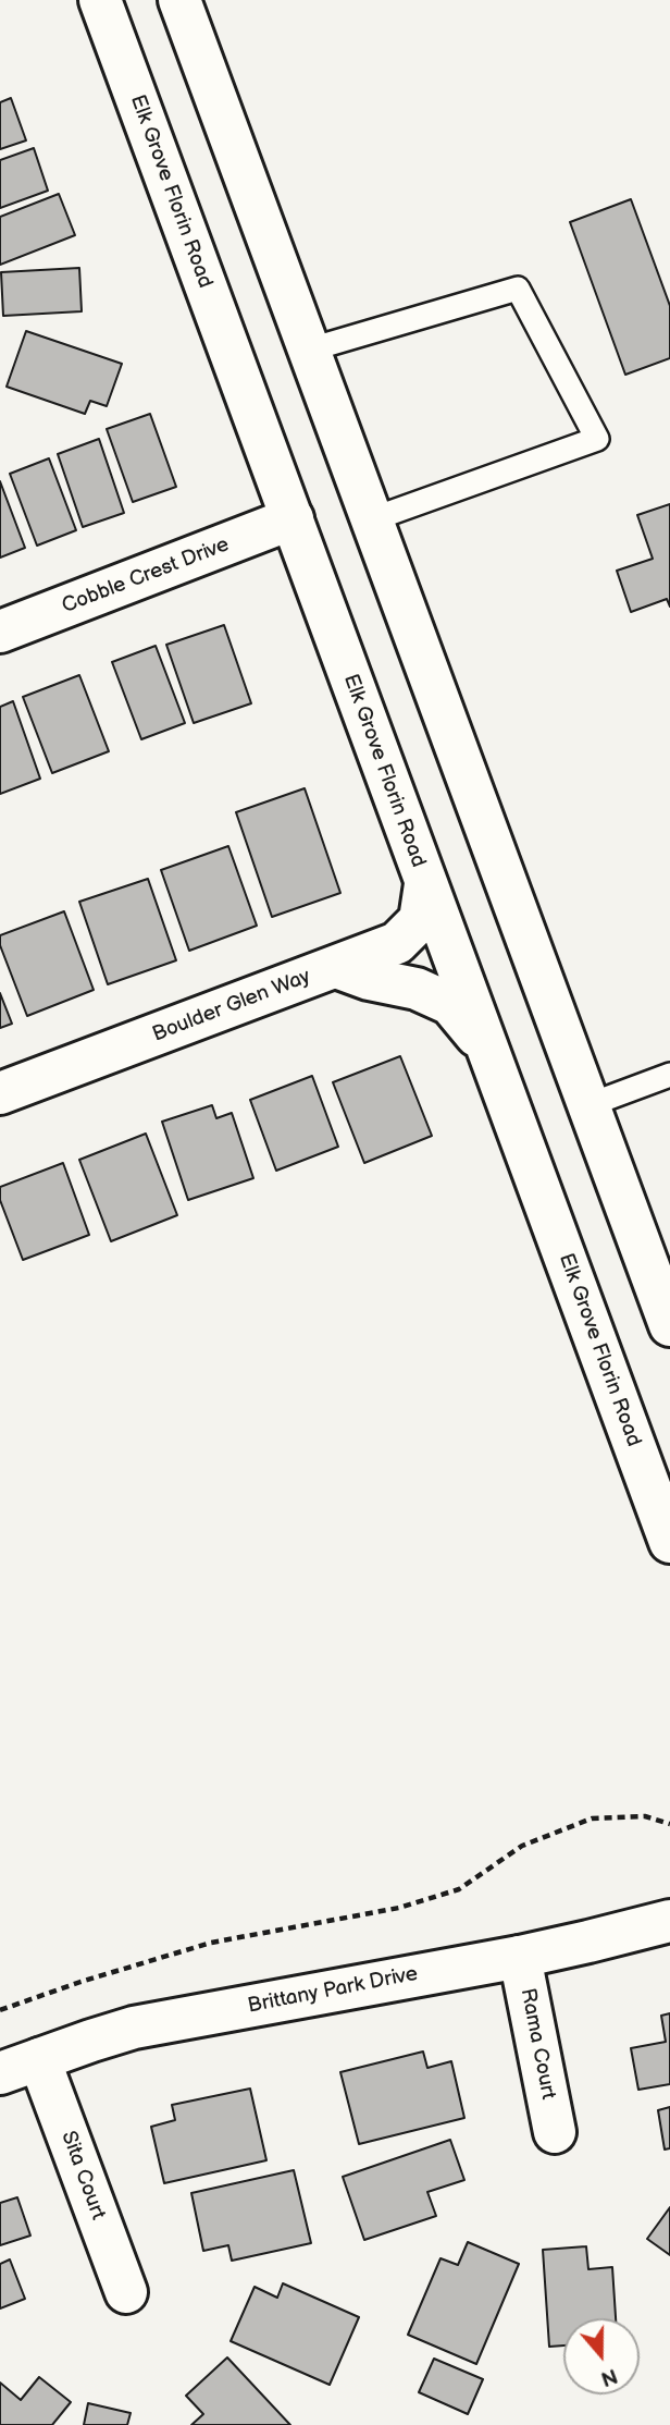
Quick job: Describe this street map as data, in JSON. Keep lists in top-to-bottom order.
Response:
{
  "streets": {
    "main road": [
      "Elk Grove Florin Road",
      "Cobble Crest Drive",
      "Boulder Glen Way",
      "Brittany Park Drive",
      "Rama Court",
      "Sita Court"
    ]
  },
  "crossings": [
    ["Elk Grove Florin Road", "Cobble Crest Drive"],
    ["Elk Grove Florin Road", "Boulder Glen Way"],
    ["Brittany Park Drive", "Rama Court"],
    ["Brittany Park Drive", "Sita Court"]
  ],
  "north": "bottom"
}
